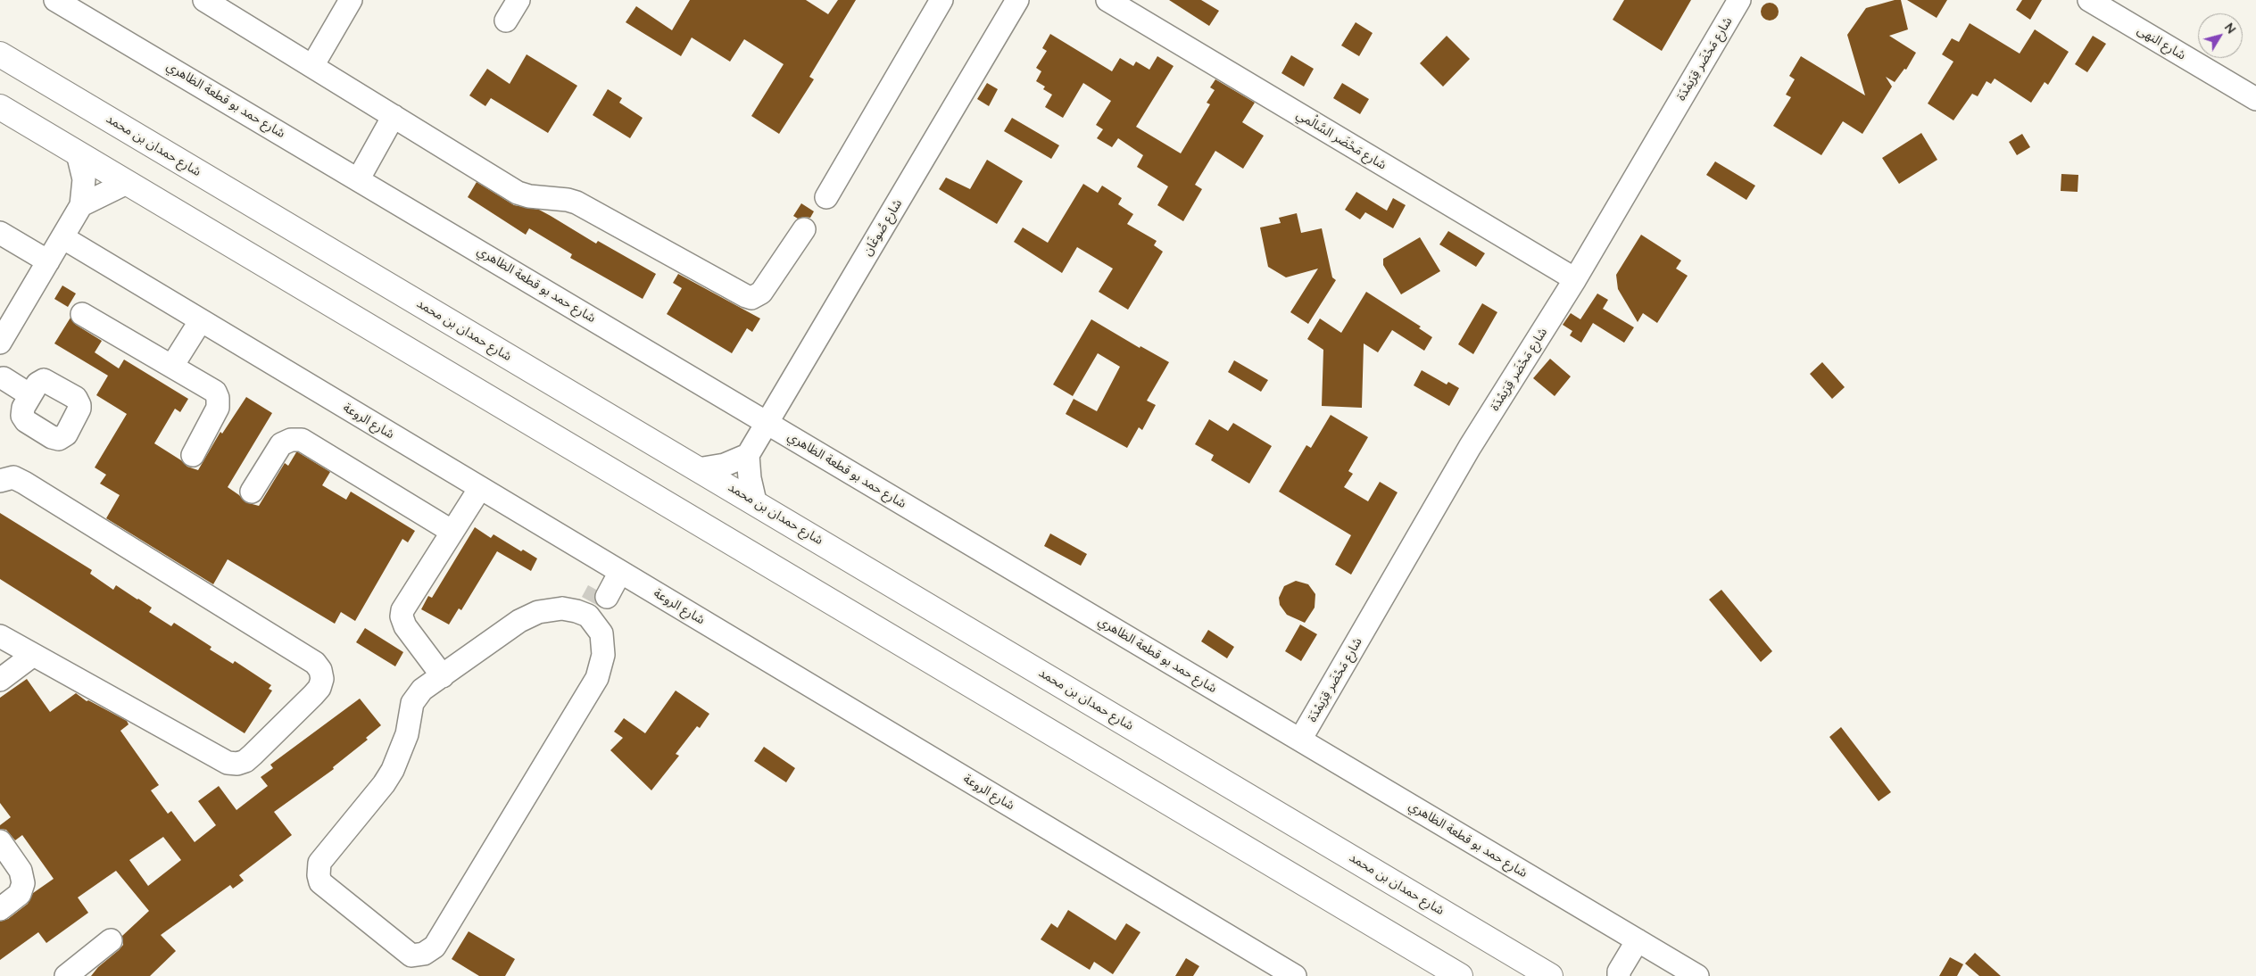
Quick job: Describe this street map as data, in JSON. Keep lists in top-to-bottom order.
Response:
{
  "streets": {
    "main road": ["شارع حمدان بن محمد"],
    "street": [
      "شارع النهى",
      "شارع مَحْضَر قِرَيمْدَة",
      "شارع حمد بو قطعة الظاهري",
      "شارع مَحْضَر السَّالْمي",
      "شارع صُوغَان",
      "شارع الروعة"
    ]
  },
  "crossings": [
    ["شارع مَحْضَر قِرَيمْدَة", "شارع حمد بو قطعة الظاهري"],
    ["شارع مَحْضَر قِرَيمْدَة", "شارع مَحْضَر السَّالْمي"],
    ["شارع حمد بو قطعة الظاهري", "شارع صُوغَان"]
  ],
  "north": "top right"
}
